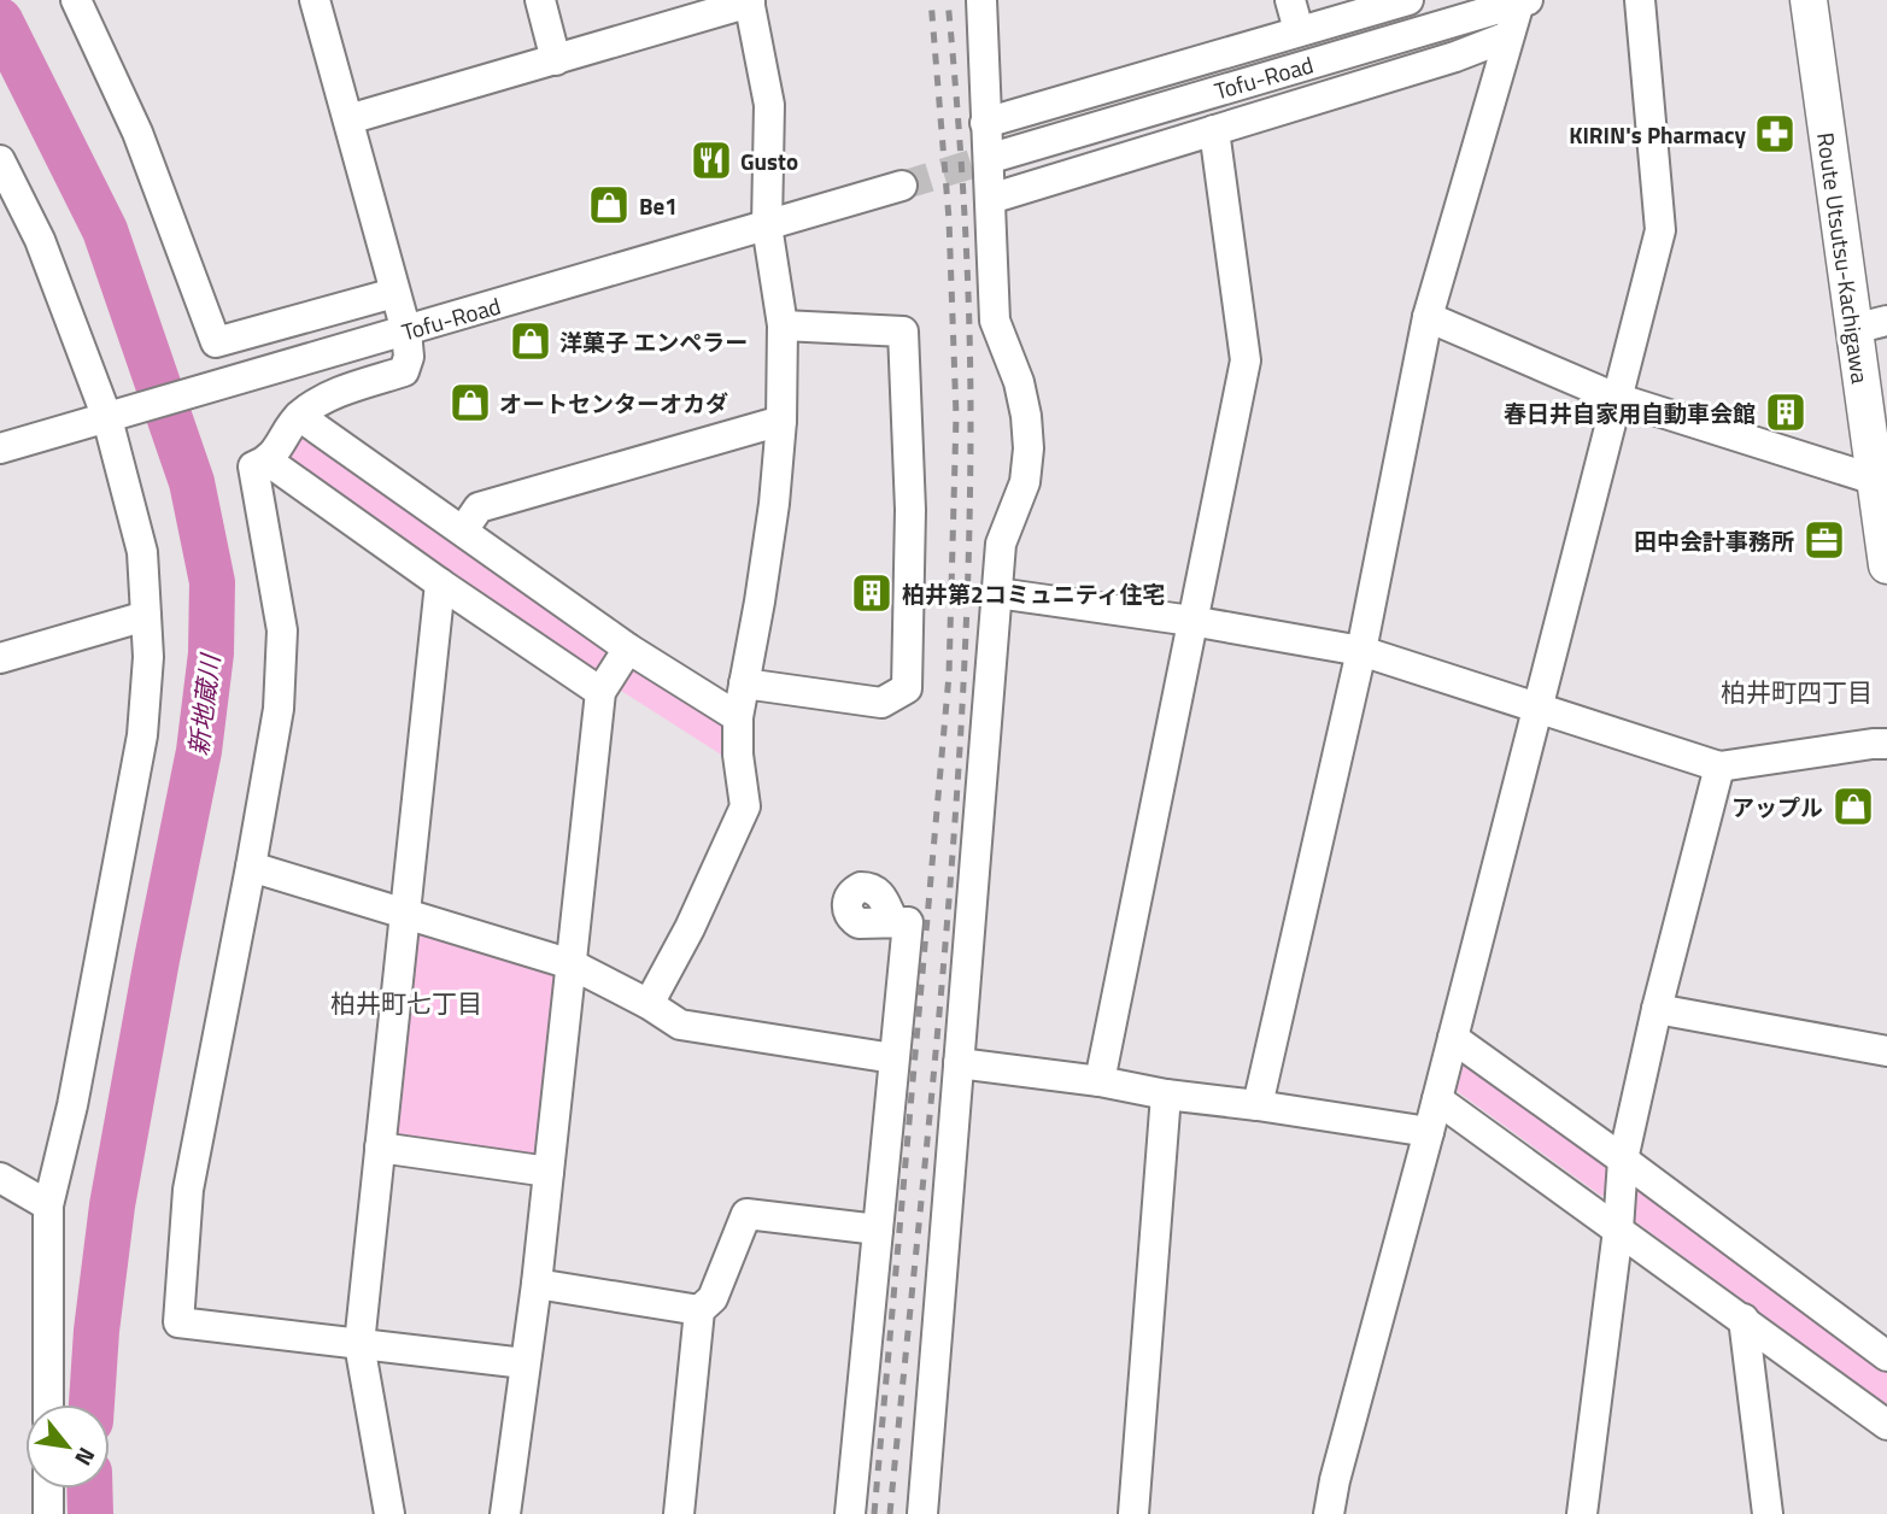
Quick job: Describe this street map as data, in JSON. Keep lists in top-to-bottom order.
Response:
{
  "streets": {
    "main road": ["Route Utsutsu-Kachigawa"],
    "street": ["Tofu-Road"]
  },
  "districts": ["柏井町四丁目", "柏井町七丁目"],
  "water": ["新地蔵川"],
  "places": {
    "pharmacy": ["KIRIN's Pharmacy"],
    "restaurant": ["Gusto"],
    "shop": [
      "Be1",
      "洋菓子 エンペラー",
      "オートセンターオカダ",
      "アップル"
    ],
    "building": ["春日井自家用自動車会館", "柏井第2コミュニティ住宅"],
    "office": ["田中会計事務所"]
  },
  "north": "bottom right"
}
